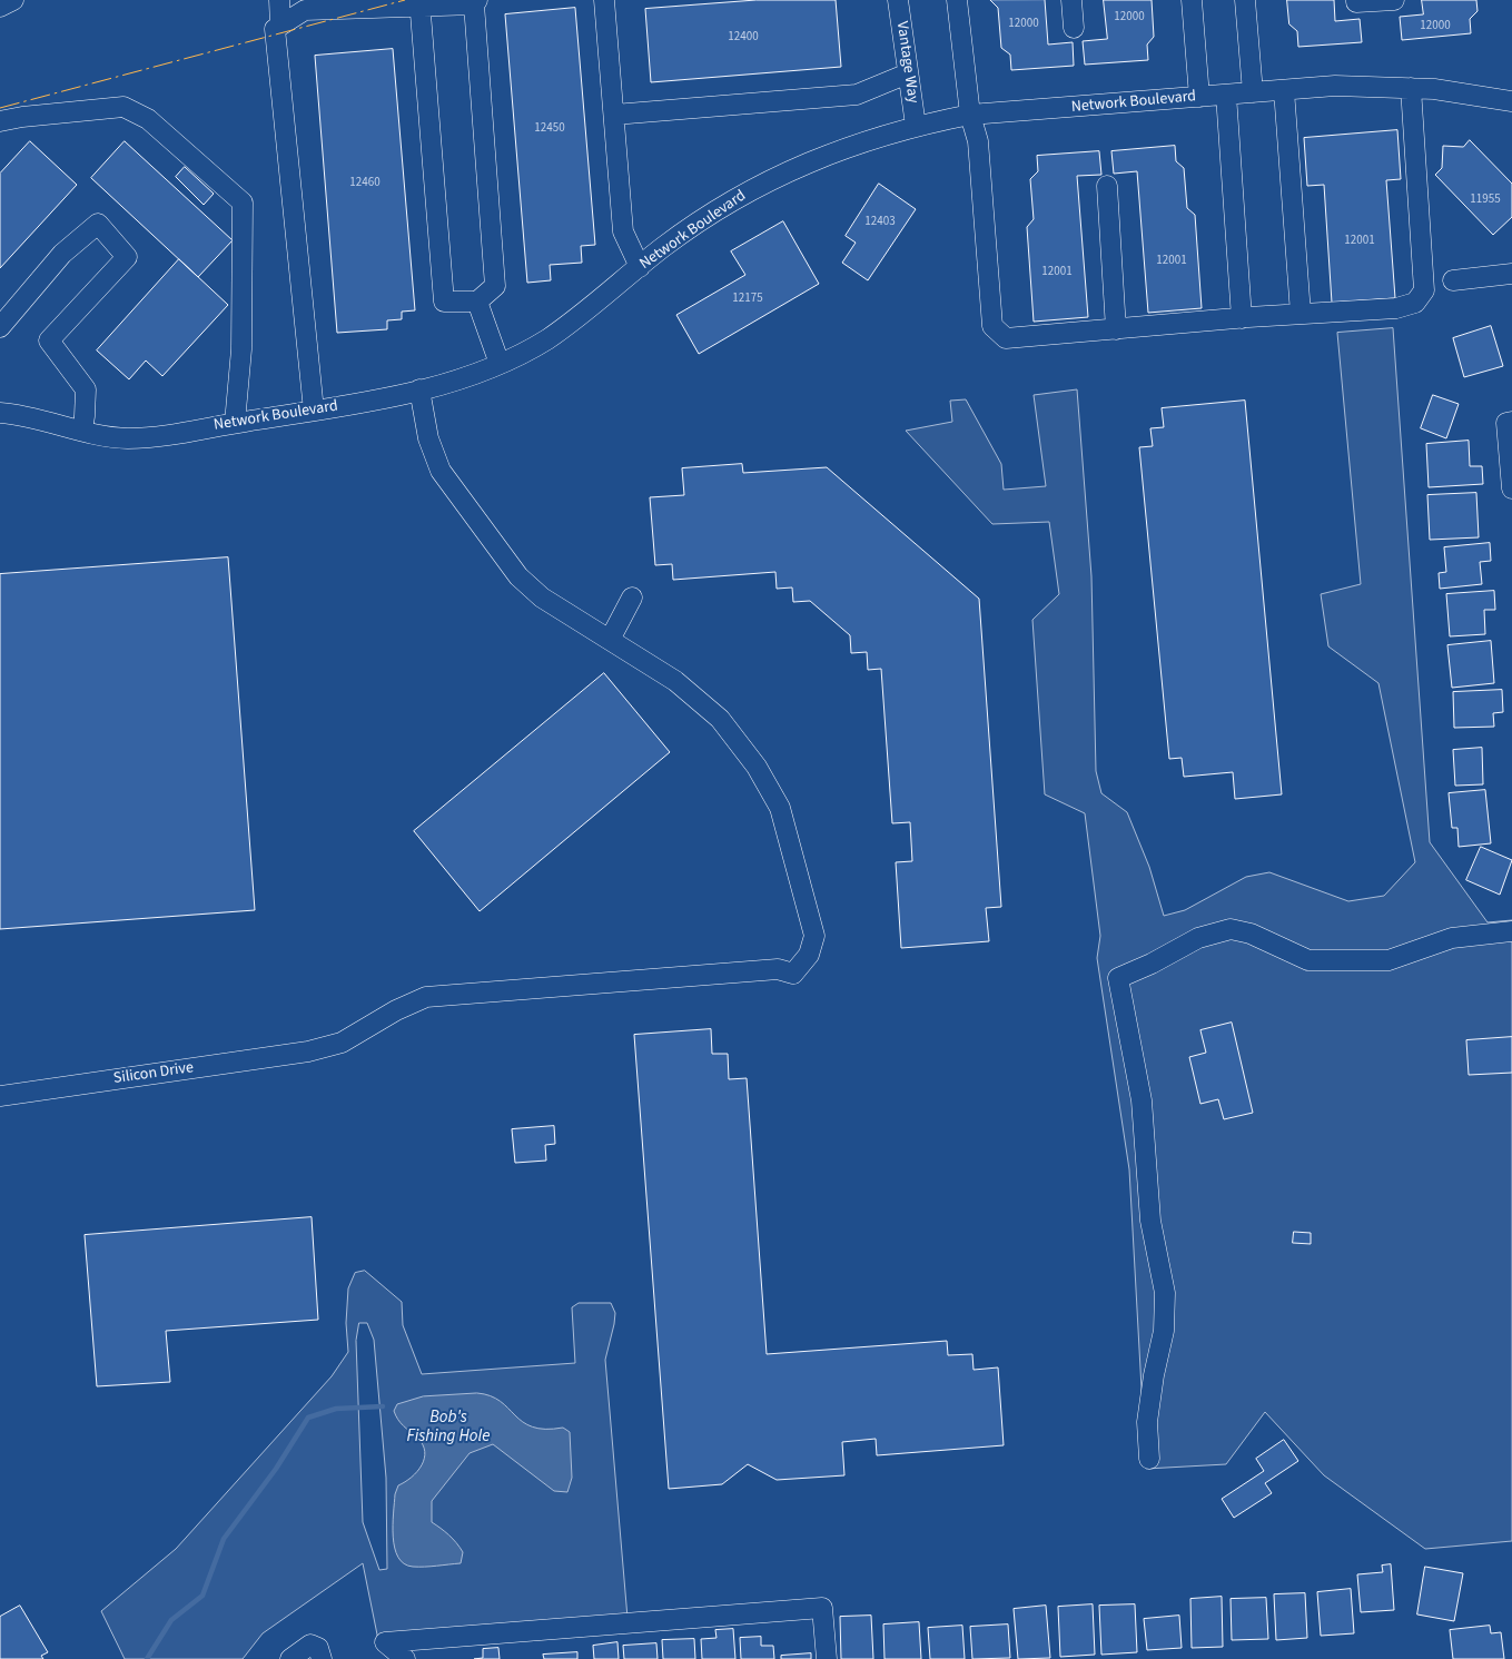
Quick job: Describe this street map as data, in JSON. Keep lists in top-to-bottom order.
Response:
{
  "streets": {
    "street": ["Vantage Way", "Network Boulevard", "Silicon Drive"]
  },
  "crossings": [
    ["Vantage Way", "Network Boulevard"]
  ],
  "water": ["Bob's Fishing Hole"],
  "house_numbers": [
    "12000",
    "12000",
    "12000",
    "12400",
    "12450",
    "12460",
    "11955",
    "12403",
    "12001",
    "12001",
    "12001",
    "12175"
  ]
}
